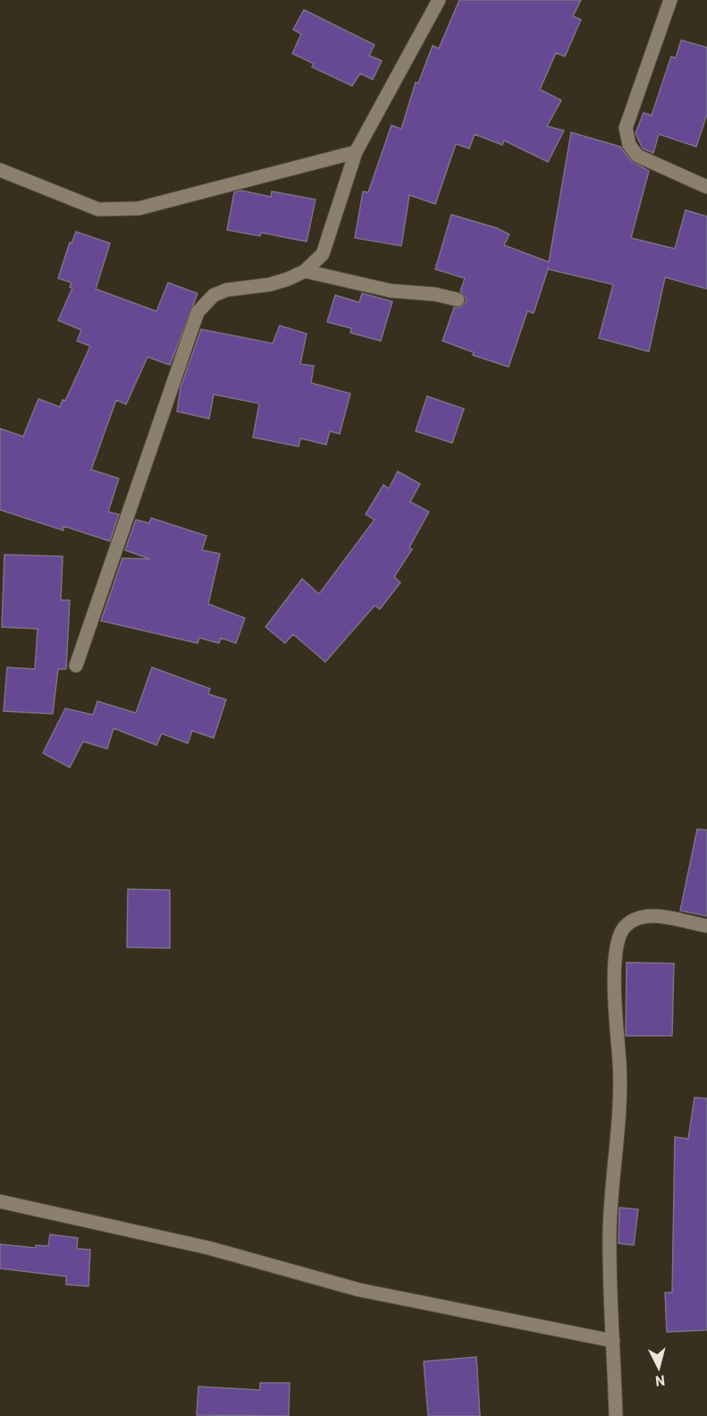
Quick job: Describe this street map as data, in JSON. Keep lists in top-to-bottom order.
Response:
{
  "north": "bottom"
}
